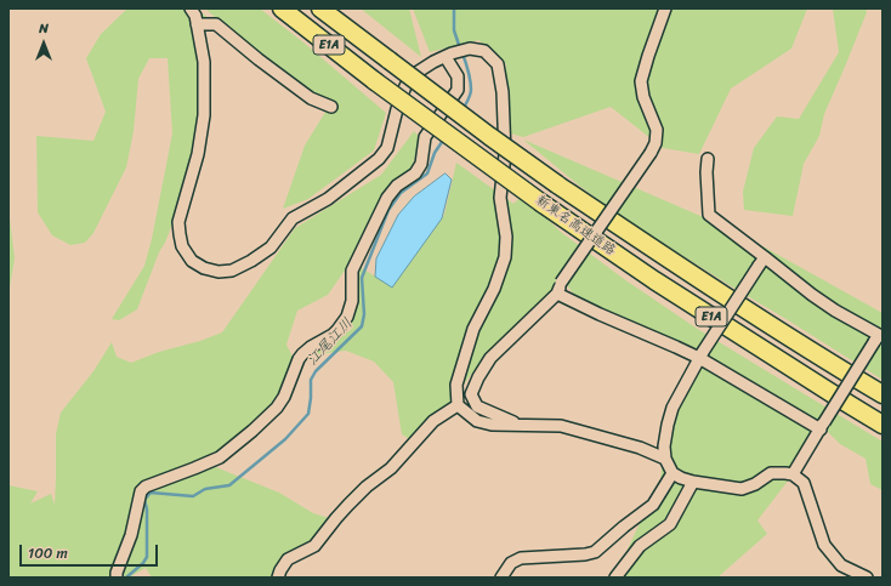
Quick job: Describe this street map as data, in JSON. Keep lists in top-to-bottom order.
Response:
{
  "streets": {
    "highway": ["E1A", "新東名高速道路"]
  },
  "water": ["江尾江川"],
  "scale_bar": "100 m",
  "north": "top"
}
